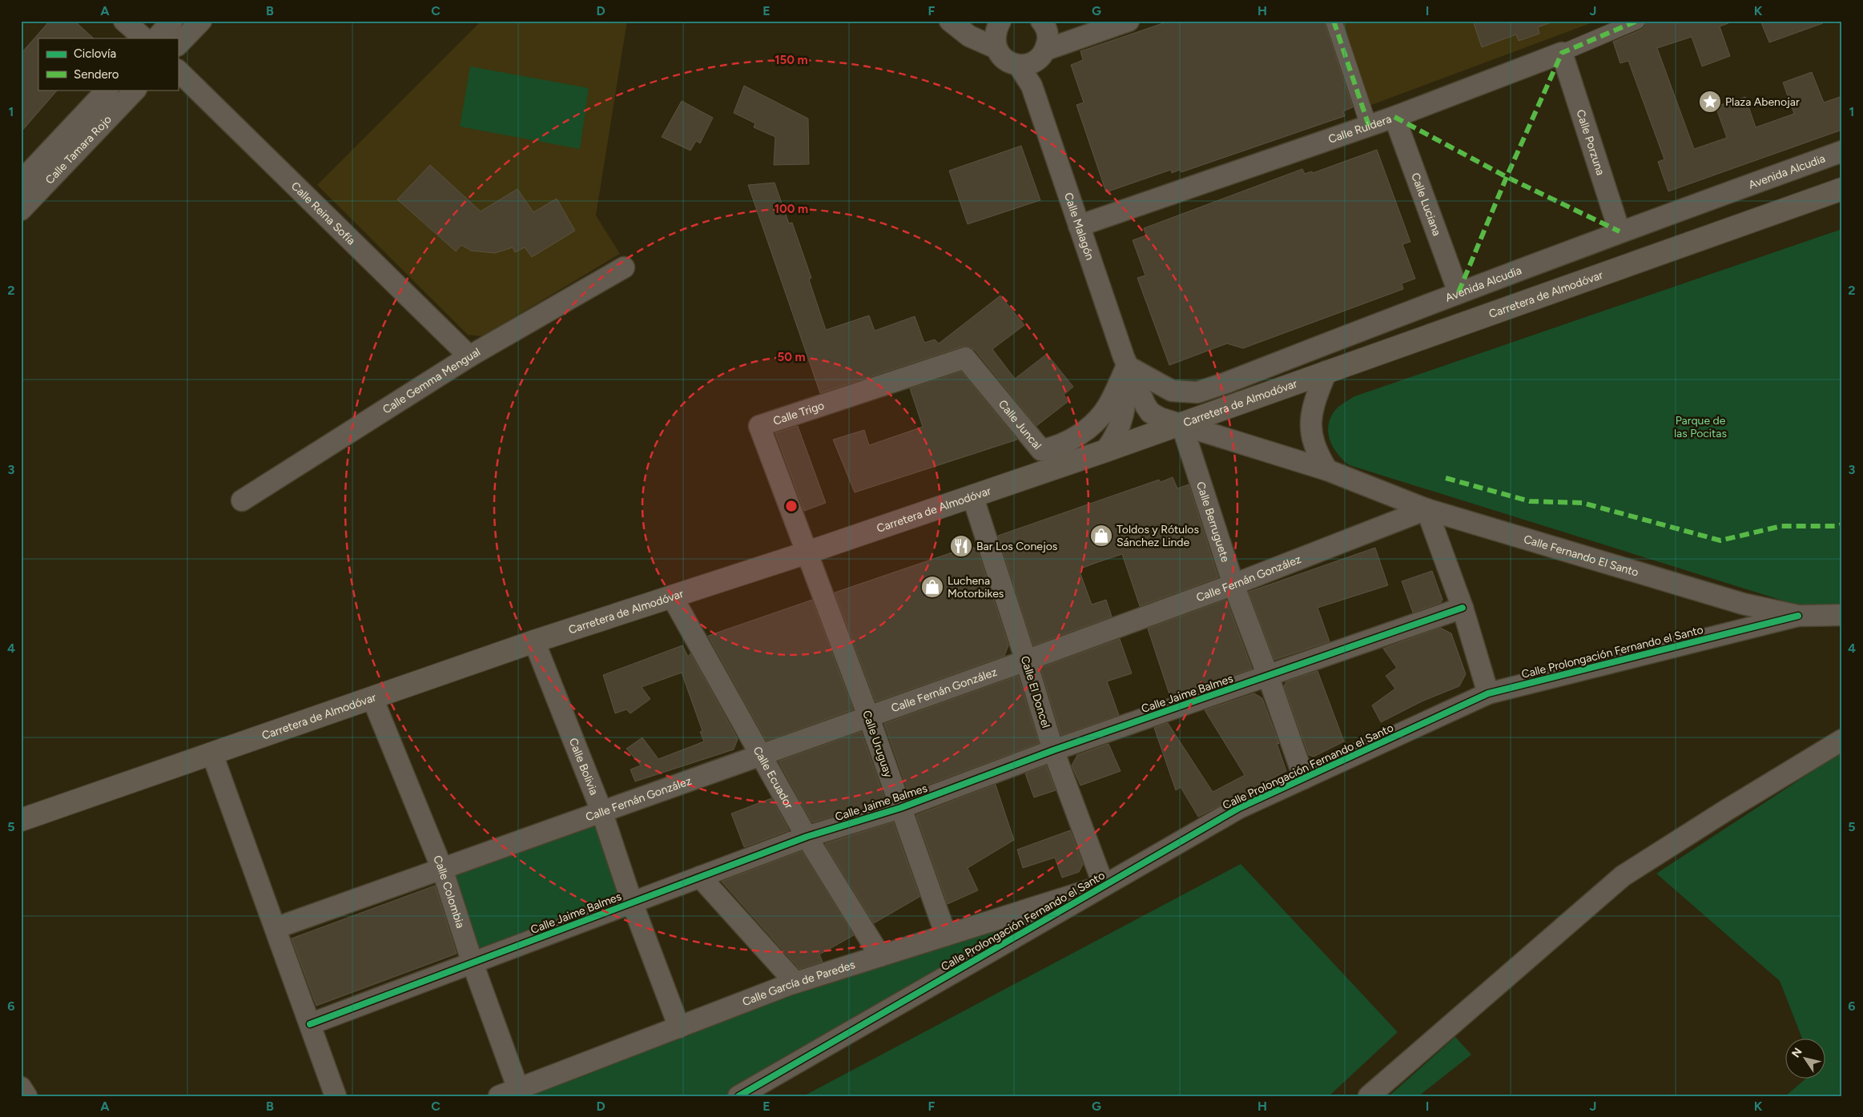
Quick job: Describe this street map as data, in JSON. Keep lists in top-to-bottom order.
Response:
{
  "streets": {
    "main road": ["Carretera de Almodóvar"],
    "street": [
      "Calle Ruidera",
      "Calle Porzuna",
      "Calle Tamara Rojo",
      "Avenida Alcudia",
      "Calle Luciana",
      "Calle Reina Sofía",
      "Calle Malagón",
      "Calle Gemma Mengual",
      "Calle Trigo",
      "Calle Juncal",
      "Calle Berruguete",
      "Calle Fernando El Santo",
      "Calle Fernán González",
      "Calle Prolongación Fernando el Santo",
      "Calle El Doncel",
      "Calle Jaime Balmes",
      "Calle Uruguay",
      "Calle Bolivia",
      "Calle Ecuador",
      "Calle Colombia",
      "Calle García de Paredes"
    ]
  },
  "crossings": [
    ["Calle Ruidera", "Calle Porzuna"],
    ["Calle Ruidera", "Calle Luciana"],
    ["Calle Ruidera", "Calle Malagón"],
    ["Calle Porzuna", "Avenida Alcudia"],
    ["Avenida Alcudia", "Calle Luciana"],
    ["Avenida Alcudia", "Calle Malagón"],
    ["Avenida Alcudia", "Calle Juncal"],
    ["Calle Reina Sofía", "Calle Gemma Mengual"],
    ["Calle Malagón", "Carretera de Almodóvar"],
    ["Calle Malagón", "Calle Juncal"],
    ["Calle Malagón", "Calle Berruguete"],
    ["Calle Malagón", "Calle Fernando El Santo"],
    ["Carretera de Almodóvar", "Calle Trigo"],
    ["Carretera de Almodóvar", "Calle Berruguete"],
    ["Carretera de Almodóvar", "Calle Fernando El Santo"],
    ["Carretera de Almodóvar", "Calle El Doncel"],
    ["Carretera de Almodóvar", "Calle Uruguay"],
    ["Carretera de Almodóvar", "Calle Bolivia"],
    ["Carretera de Almodóvar", "Calle Ecuador"],
    ["Carretera de Almodóvar", "Calle Colombia"],
    ["Calle Trigo", "Calle Juncal"],
    ["Calle Trigo", "Calle Uruguay"],
    ["Calle Berruguete", "Calle Fernando El Santo"],
    ["Calle Berruguete", "Calle Fernán González"],
    ["Calle Berruguete", "Calle Prolongación Fernando el Santo"],
    ["Calle Berruguete", "Calle Jaime Balmes"],
    ["Calle Fernando El Santo", "Calle Fernán González"],
    ["Calle Fernando El Santo", "Calle Prolongación Fernando el Santo"],
    ["Calle Fernán González", "Calle El Doncel"],
    ["Calle Fernán González", "Calle Uruguay"],
    ["Calle Fernán González", "Calle Bolivia"],
    ["Calle Fernán González", "Calle Ecuador"],
    ["Calle Fernán González", "Calle Colombia"],
    ["Calle Prolongación Fernando el Santo", "Calle El Doncel"],
    ["Calle Prolongación Fernando el Santo", "Calle García de Paredes"],
    ["Calle El Doncel", "Calle Jaime Balmes"],
    ["Calle El Doncel", "Calle García de Paredes"],
    ["Calle Jaime Balmes", "Calle Uruguay"],
    ["Calle Jaime Balmes", "Calle Bolivia"],
    ["Calle Jaime Balmes", "Calle Ecuador"],
    ["Calle Jaime Balmes", "Calle Colombia"],
    ["Calle Uruguay", "Calle García de Paredes"],
    ["Calle Bolivia", "Calle García de Paredes"],
    ["Calle Ecuador", "Calle García de Paredes"],
    ["Calle Colombia", "Calle García de Paredes"]
  ],
  "parks": ["Parque de las Pocitas"],
  "places": {
    "place": ["Plaza Abenojar"],
    "shop": ["Toldos y Rótulos Sánchez Linde", "Luchena Motorbikes"],
    "restaurant": ["Bar Los Conejos"]
  },
  "legend": ["Ciclovía", "Sendero"],
  "north": "top left",
  "grid": {
    "columns": [
      "A",
      "B",
      "C",
      "D",
      "E",
      "F",
      "G",
      "H",
      "I",
      "J",
      "K"
    ],
    "rows": [
      "1",
      "2",
      "3",
      "4",
      "5",
      "6"
    ]
  },
  "rings": ["150 m", "100 m", "50 m"]
}
